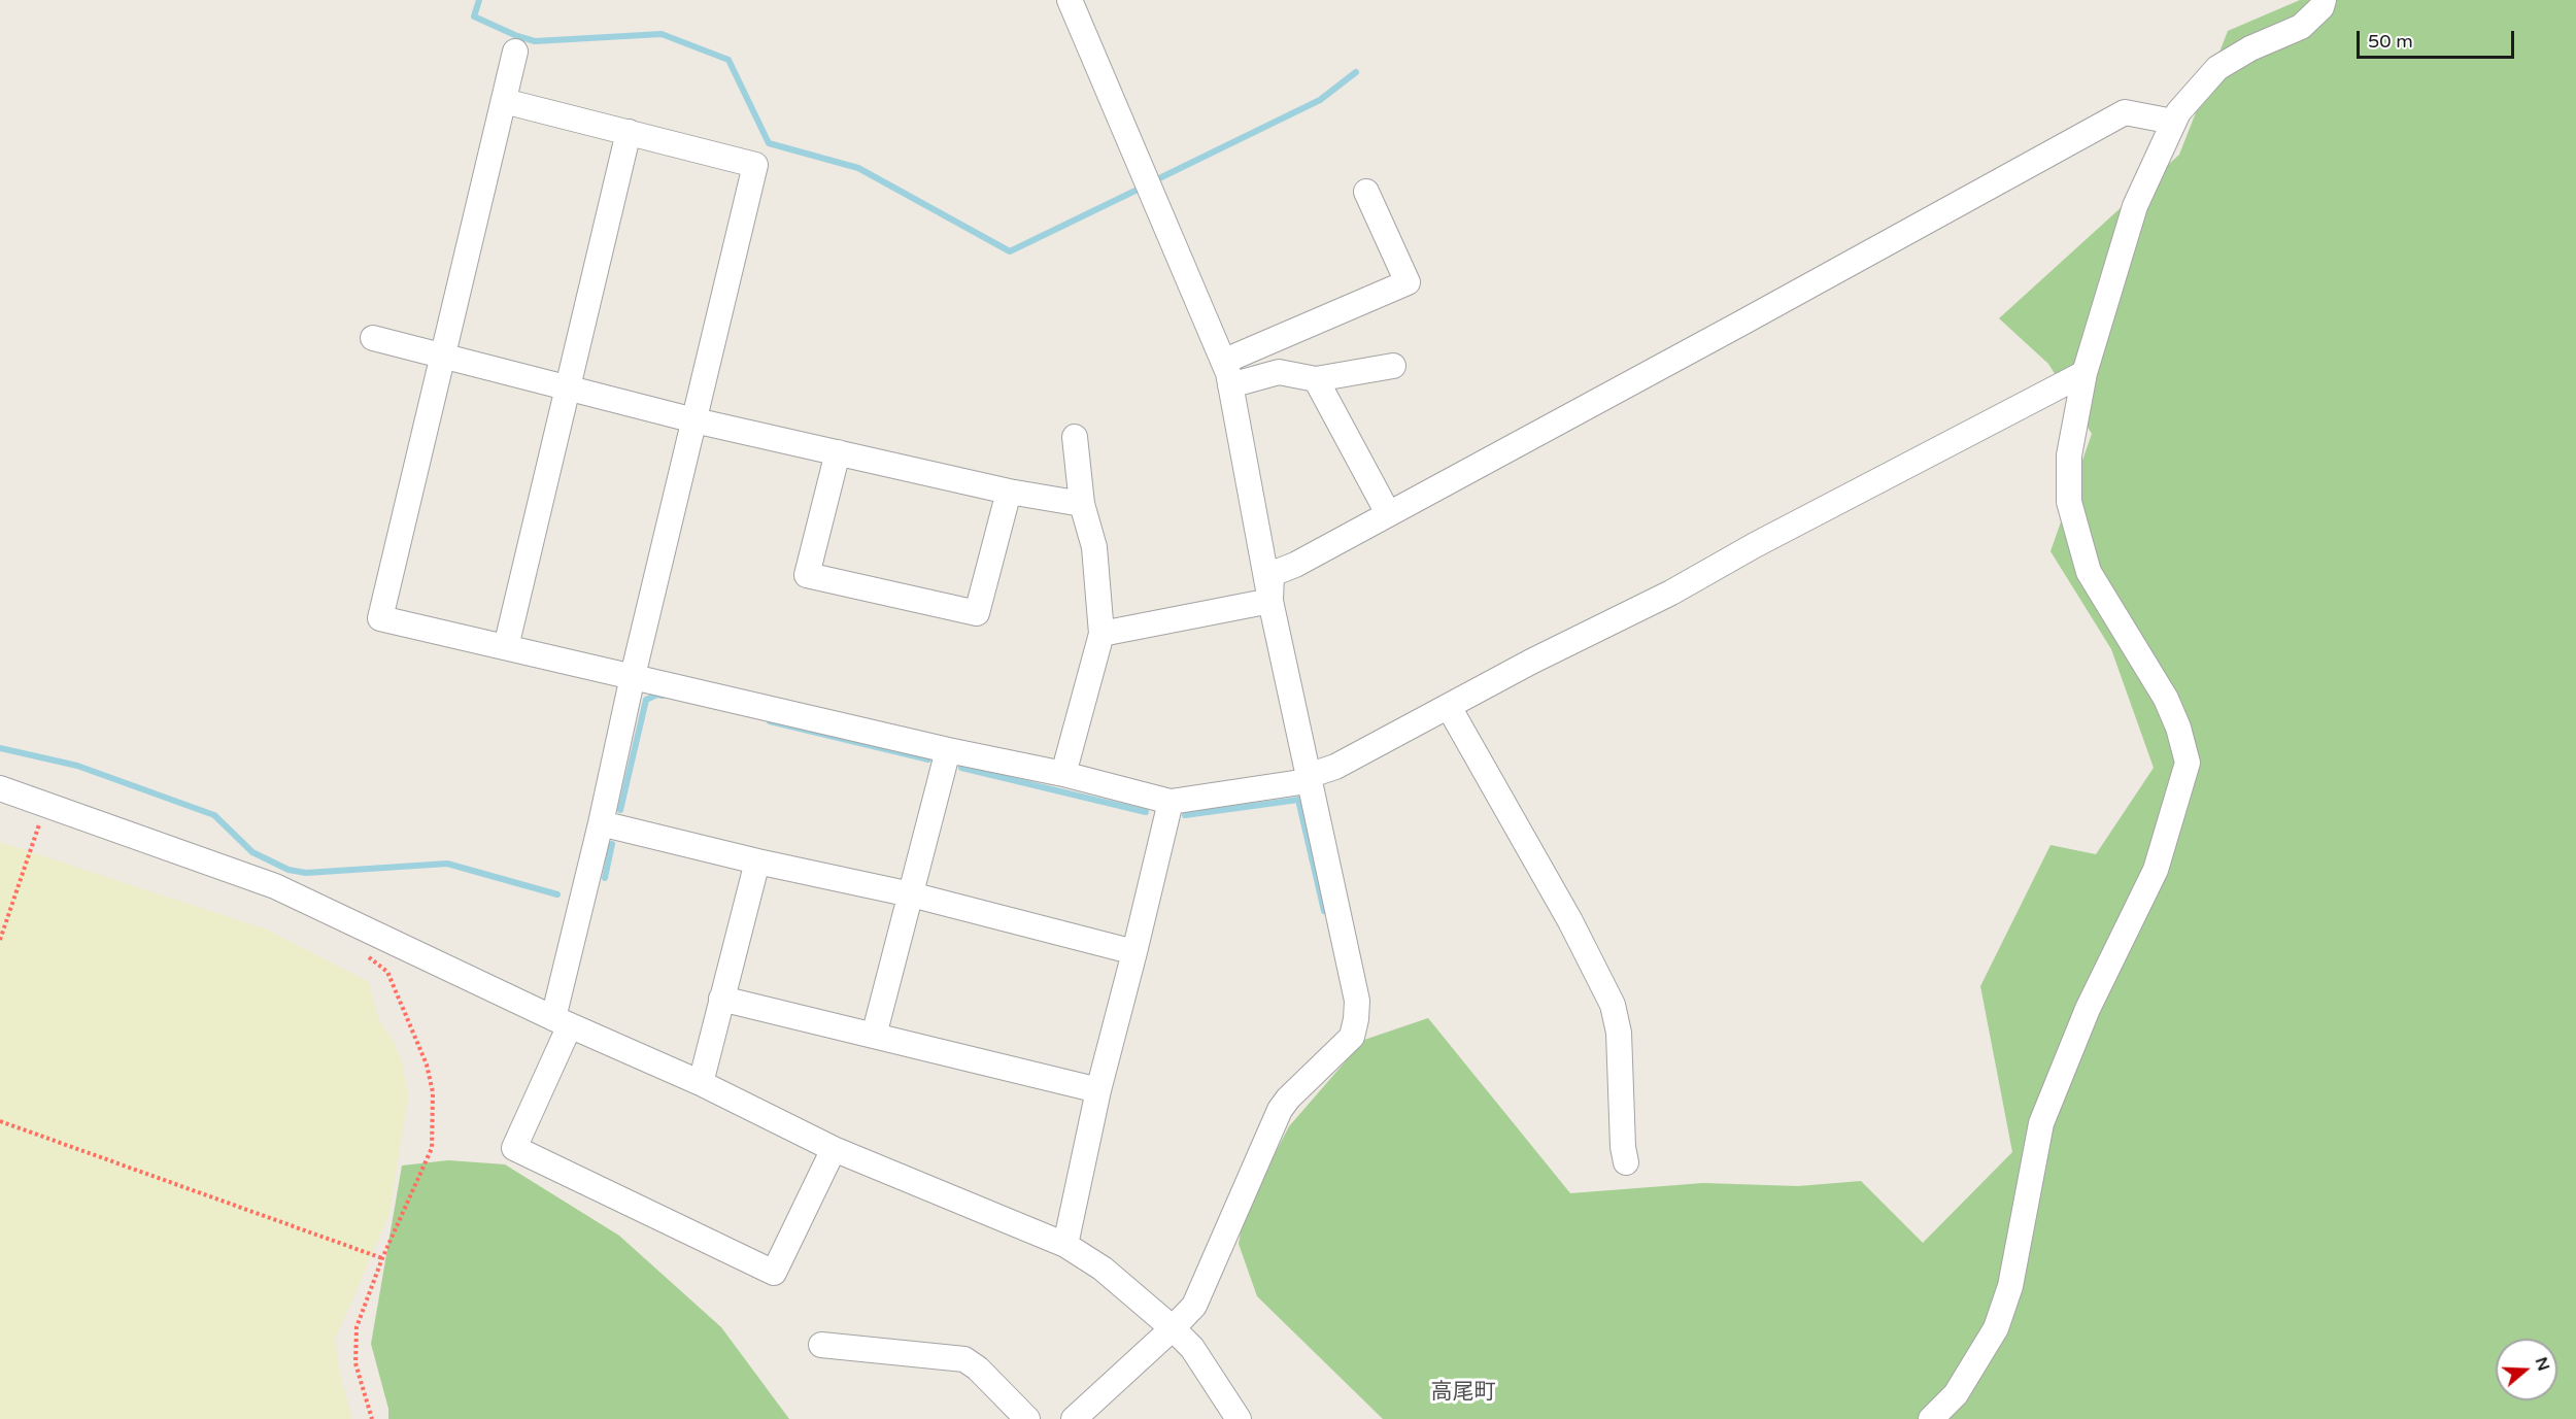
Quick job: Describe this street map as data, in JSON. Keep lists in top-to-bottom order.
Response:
{
  "districts": ["高尾町"],
  "scale_bar": "50 m",
  "north": "right"
}
